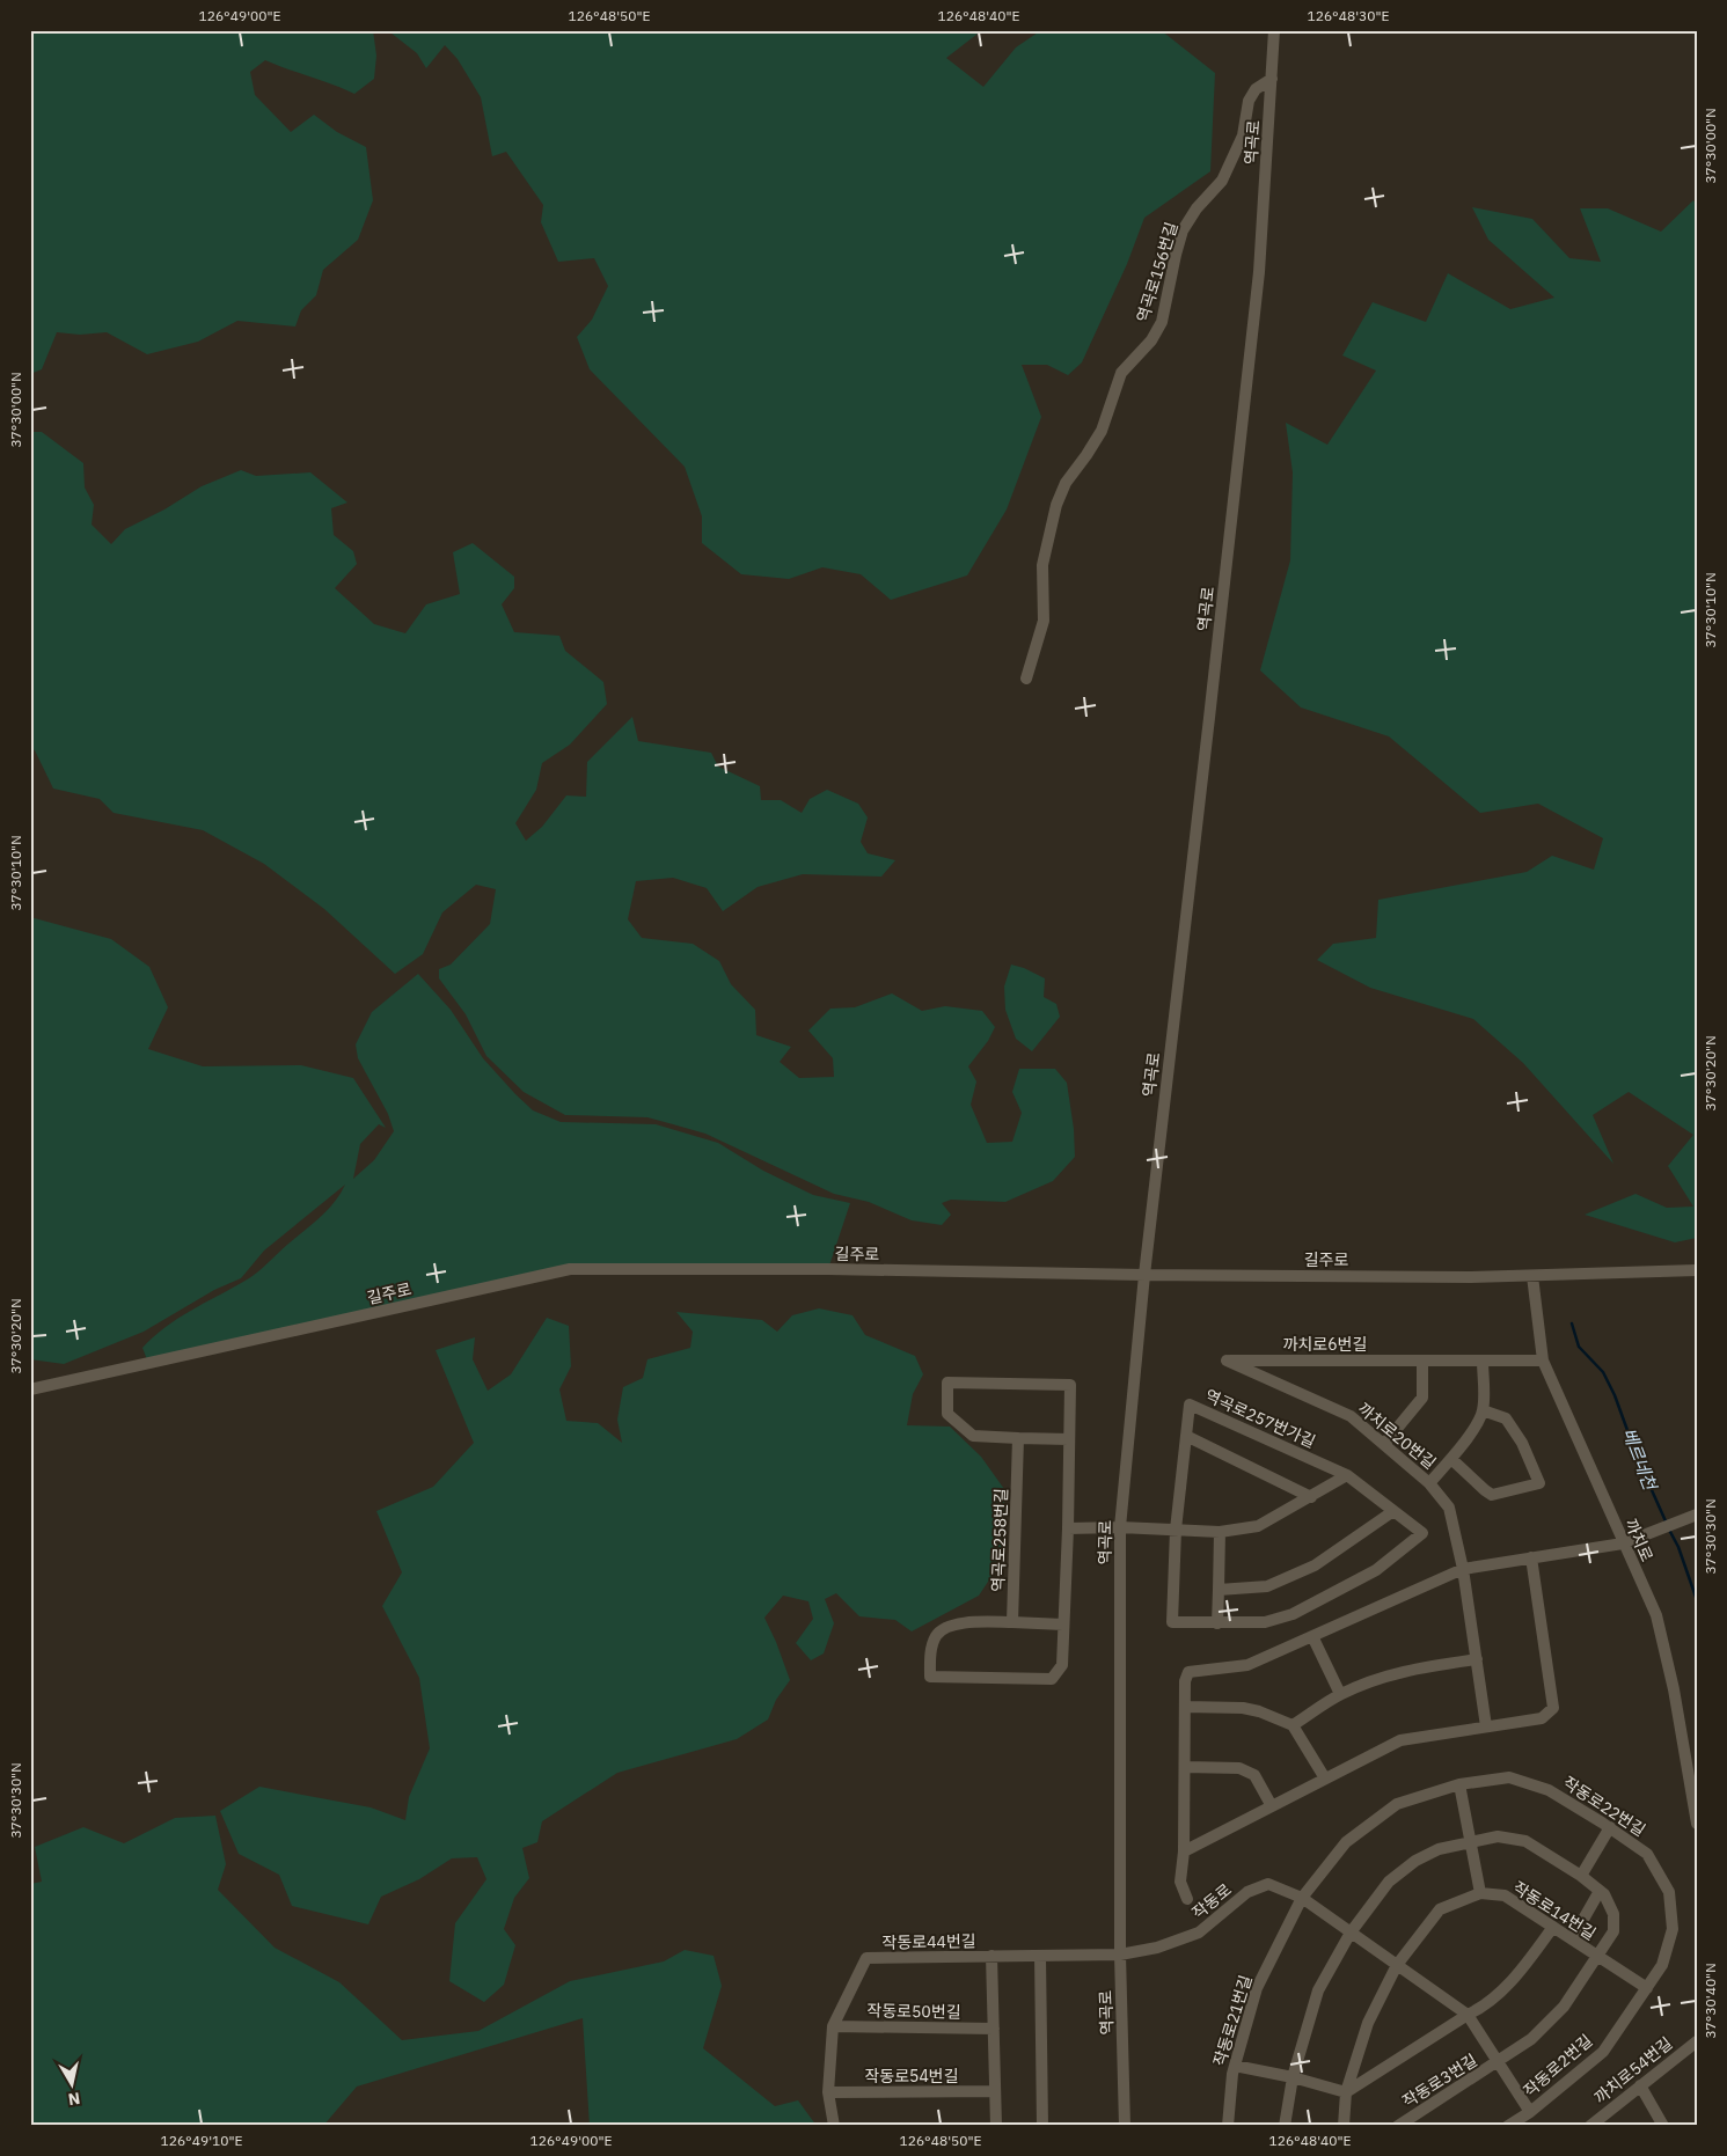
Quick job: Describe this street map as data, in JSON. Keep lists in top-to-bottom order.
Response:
{
  "streets": {
    "street": [
      "역곡로",
      "역곡로156번길",
      "길주로",
      "까치로6번길",
      "역곡로257번가길",
      "까치로20번길",
      "역곡로258번길",
      "까치로",
      "작동로22번길",
      "작동로",
      "작동로14번길",
      "작동로44번길",
      "작동로50번길",
      "작동로21번길",
      "작동로2번길",
      "까치로54번길",
      "작동로54번길",
      "작동로3번길"
    ]
  },
  "crossings": [
    ["역곡로", "역곡로156번길"],
    ["역곡로", "길주로"],
    ["역곡로", "작동로"],
    ["길주로", "까치로"],
    ["까치로6번길", "까치로20번길"],
    ["까치로6번길", "까치로"],
    ["작동로22번길", "작동로"],
    ["작동로22번길", "작동로14번길"],
    ["작동로22번길", "작동로21번길"],
    ["작동로22번길", "작동로2번길"],
    ["작동로", "작동로14번길"],
    ["작동로", "작동로44번길"],
    ["작동로", "작동로21번길"],
    ["작동로", "작동로2번길"],
    ["작동로", "작동로3번길"],
    ["작동로14번길", "작동로2번길"],
    ["작동로14번길", "작동로3번길"],
    ["작동로44번길", "작동로50번길"]
  ],
  "water": ["베르네천"],
  "north": "bottom",
  "coordinates": [
    "126°49'00\"E",
    "126°48'50\"E",
    "126°48'40\"E",
    "126°48'30\"E",
    "37°30'00\"N",
    "37°30'10\"N",
    "37°30'20\"N",
    "37°30'30\"N",
    "37°30'40\"N",
    "126°49'10\"E"
  ]
}
